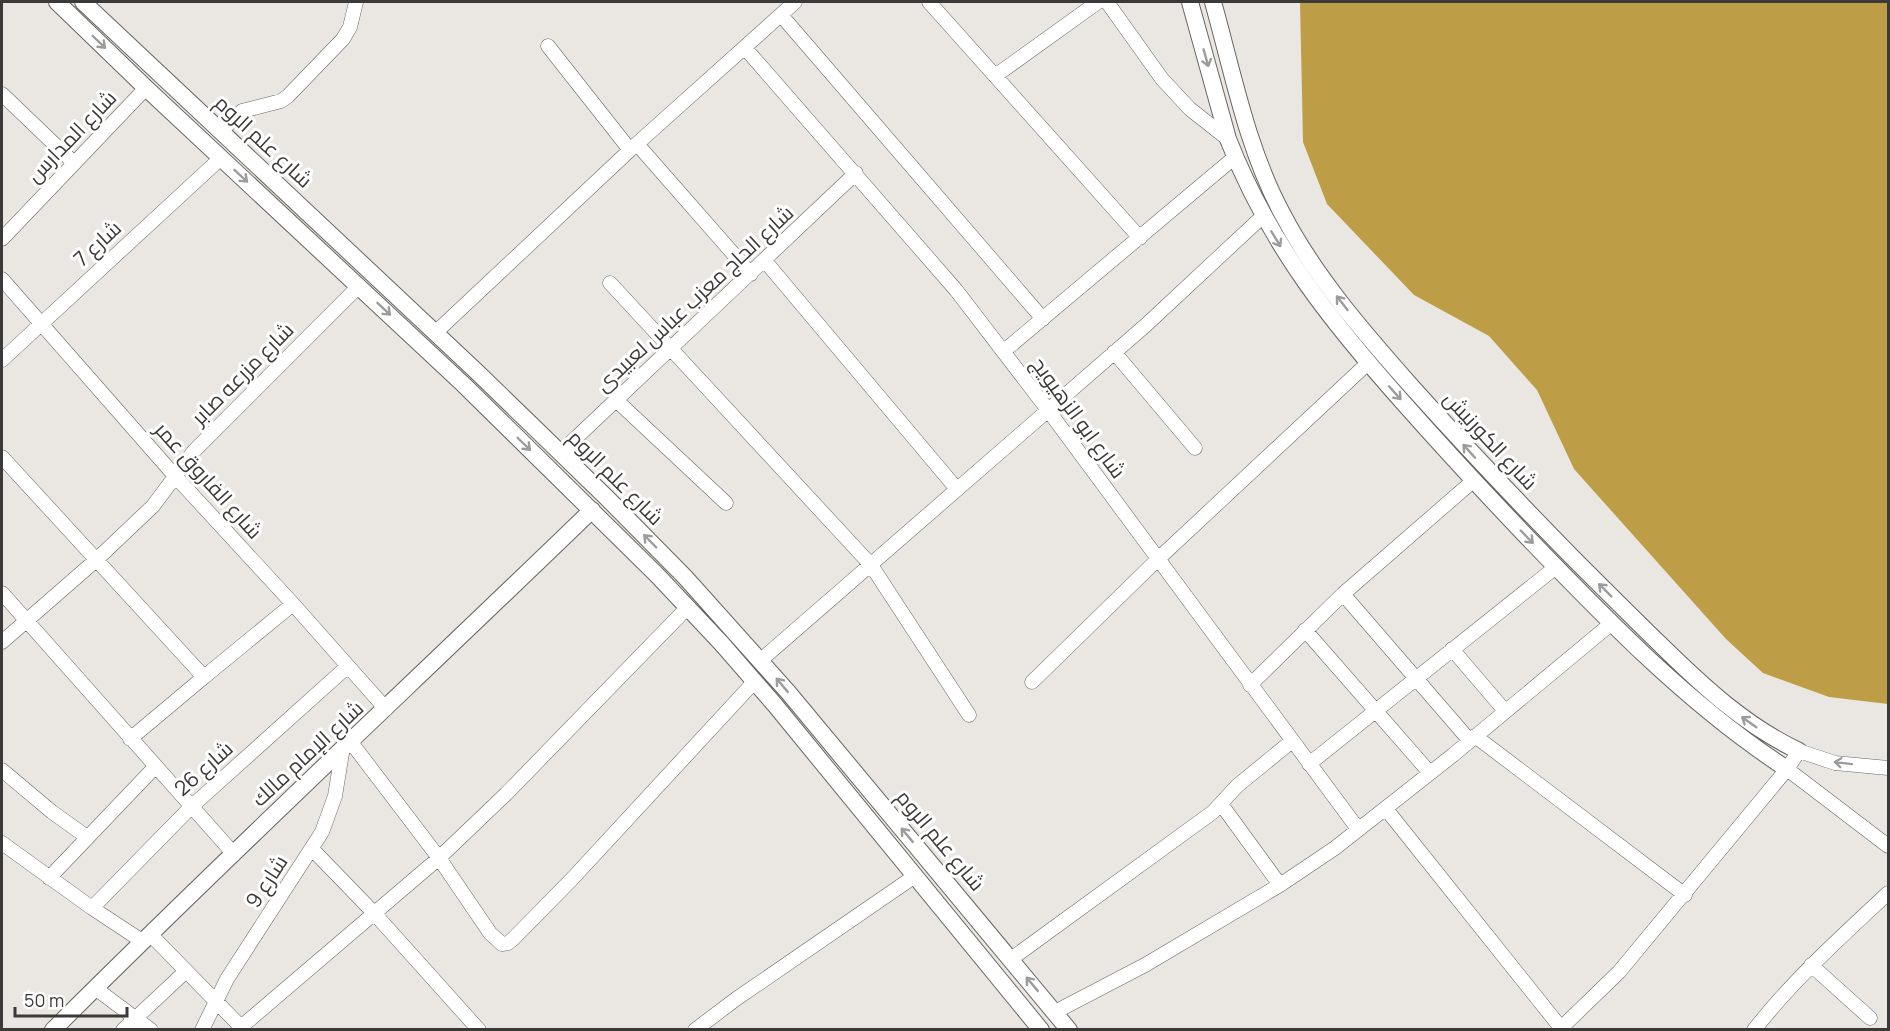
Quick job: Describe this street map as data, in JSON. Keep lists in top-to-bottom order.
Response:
{
  "streets": {
    "street": [
      "شارع المدارس",
      "شارع علم الروم",
      "شارع 7",
      "شارع الحاج معزب عباس لعبيدى",
      "شارع مزرعه صابر",
      "شارع ابو الزهيويج",
      "شارع الكورنيش",
      "شارع الفاروق عمر",
      "شارع الإمام مالك",
      "شارع 26",
      "شارع 9"
    ]
  },
  "crossings": [
    ["شارع المدارس", "شارع علم الروم"],
    ["شارع علم الروم", "شارع 7"],
    ["شارع علم الروم", "شارع الحاج معزب عباس لعبيدى"],
    ["شارع علم الروم", "شارع مزرعه صابر"],
    ["شارع علم الروم", "شارع الإمام مالك"],
    ["شارع 7", "شارع الفاروق عمر"],
    ["شارع الحاج معزب عباس لعبيدى", "شارع ابو الزهيويج"],
    ["شارع مزرعه صابر", "شارع الفاروق عمر"],
    ["شارع الفاروق عمر", "شارع الإمام مالك"],
    ["شارع الفاروق عمر", "شارع 26"],
    ["شارع الإمام مالك", "شارع 9"]
  ],
  "scale_bar": "50 m"
}
